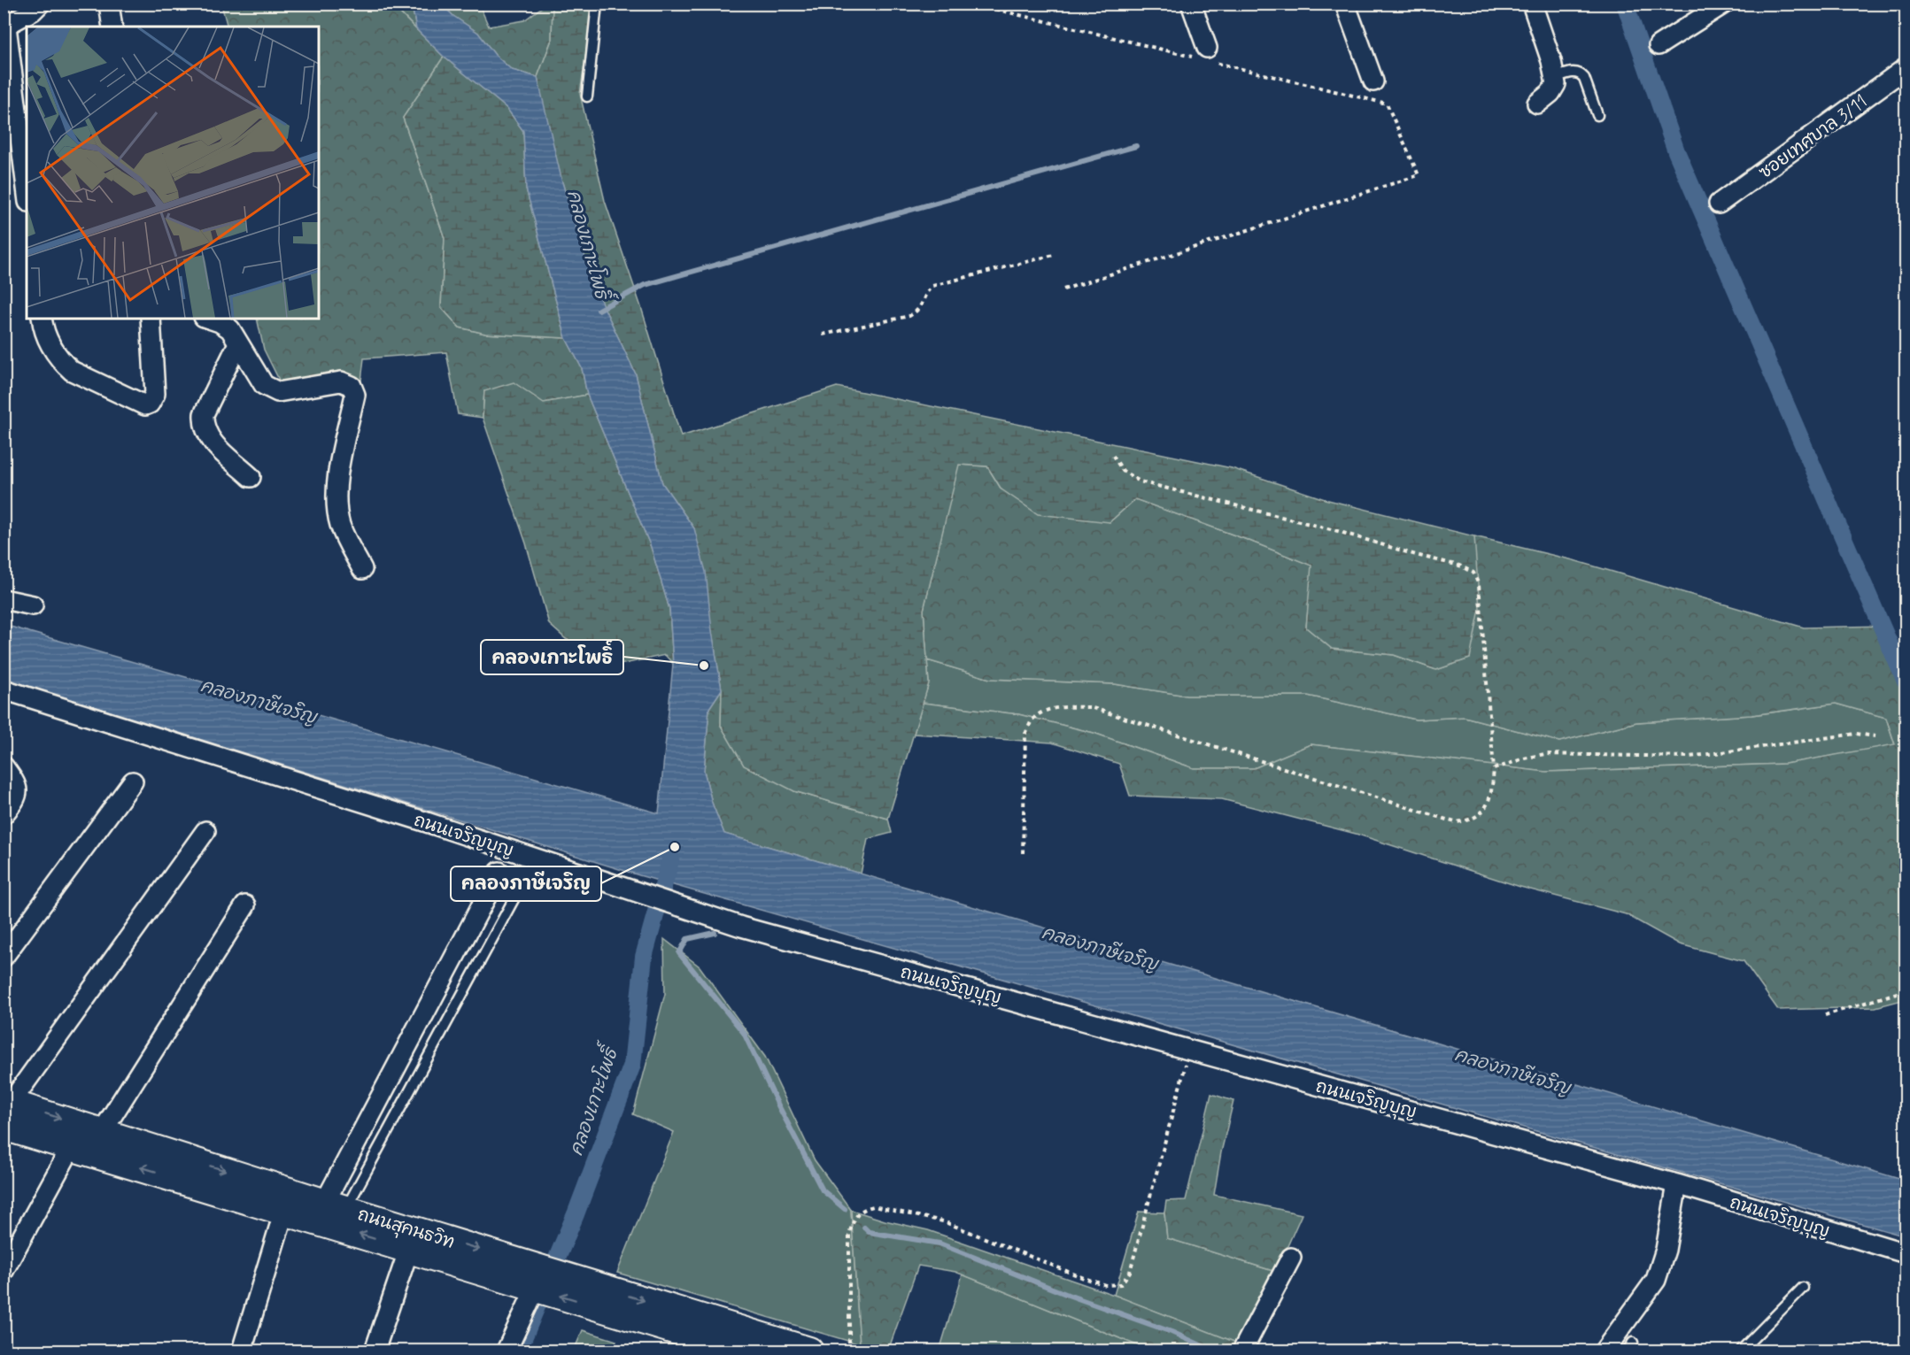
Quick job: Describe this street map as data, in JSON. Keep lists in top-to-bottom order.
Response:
{
  "streets": {
    "main road": ["ถนนสุคนธวิท"],
    "street": ["ซอยเทศบาล 3/11", "ถนนเจริญบุญ"]
  },
  "water": ["คลองเกาะโพธิ์", "คลองภาษีเจริญ"],
  "places": ["คลองเกาะโพธิ์", "คลองภาษีเจริญ"]
}
